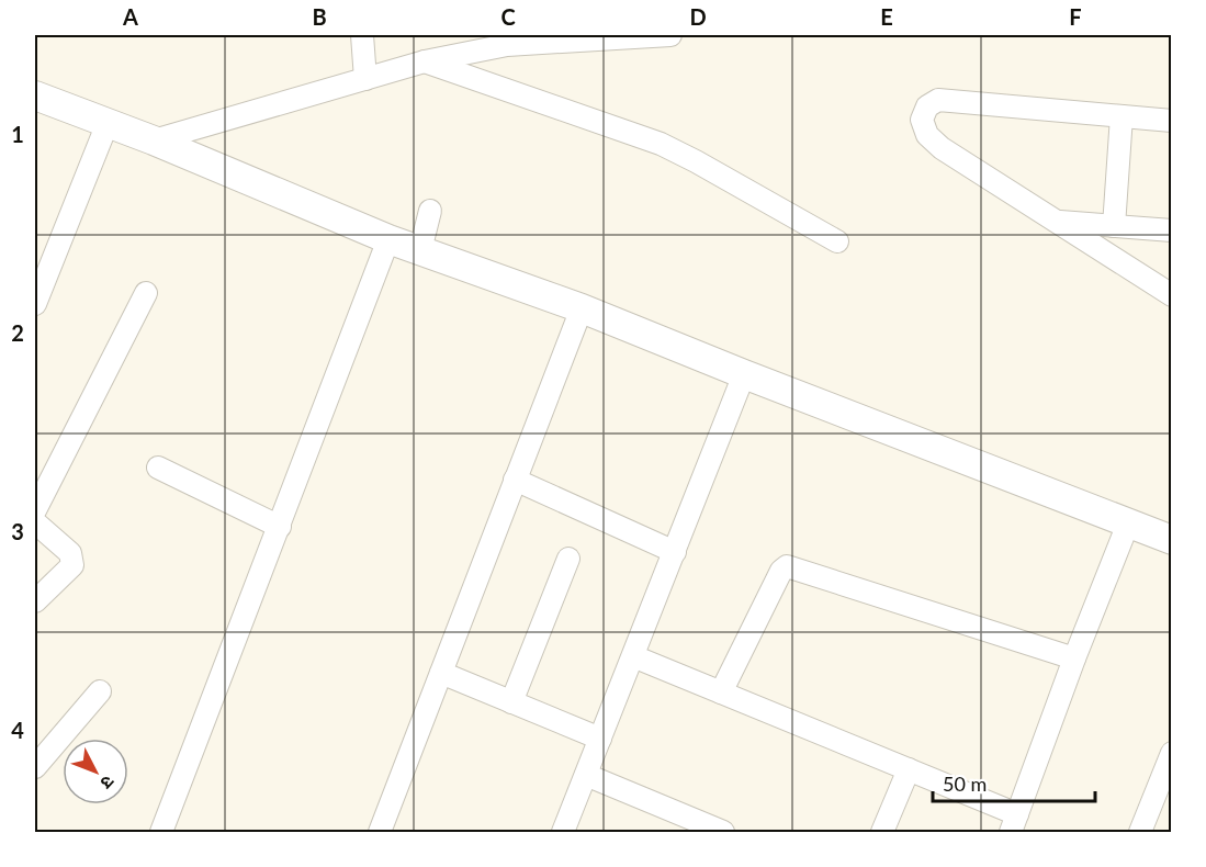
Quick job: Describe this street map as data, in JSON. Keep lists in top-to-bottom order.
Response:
{
  "scale_bar": "50 m",
  "north": "bottom right",
  "grid": {
    "columns": [
      "A",
      "B",
      "C",
      "D",
      "E",
      "F"
    ],
    "rows": [
      "1",
      "2",
      "3",
      "4"
    ]
  }
}
